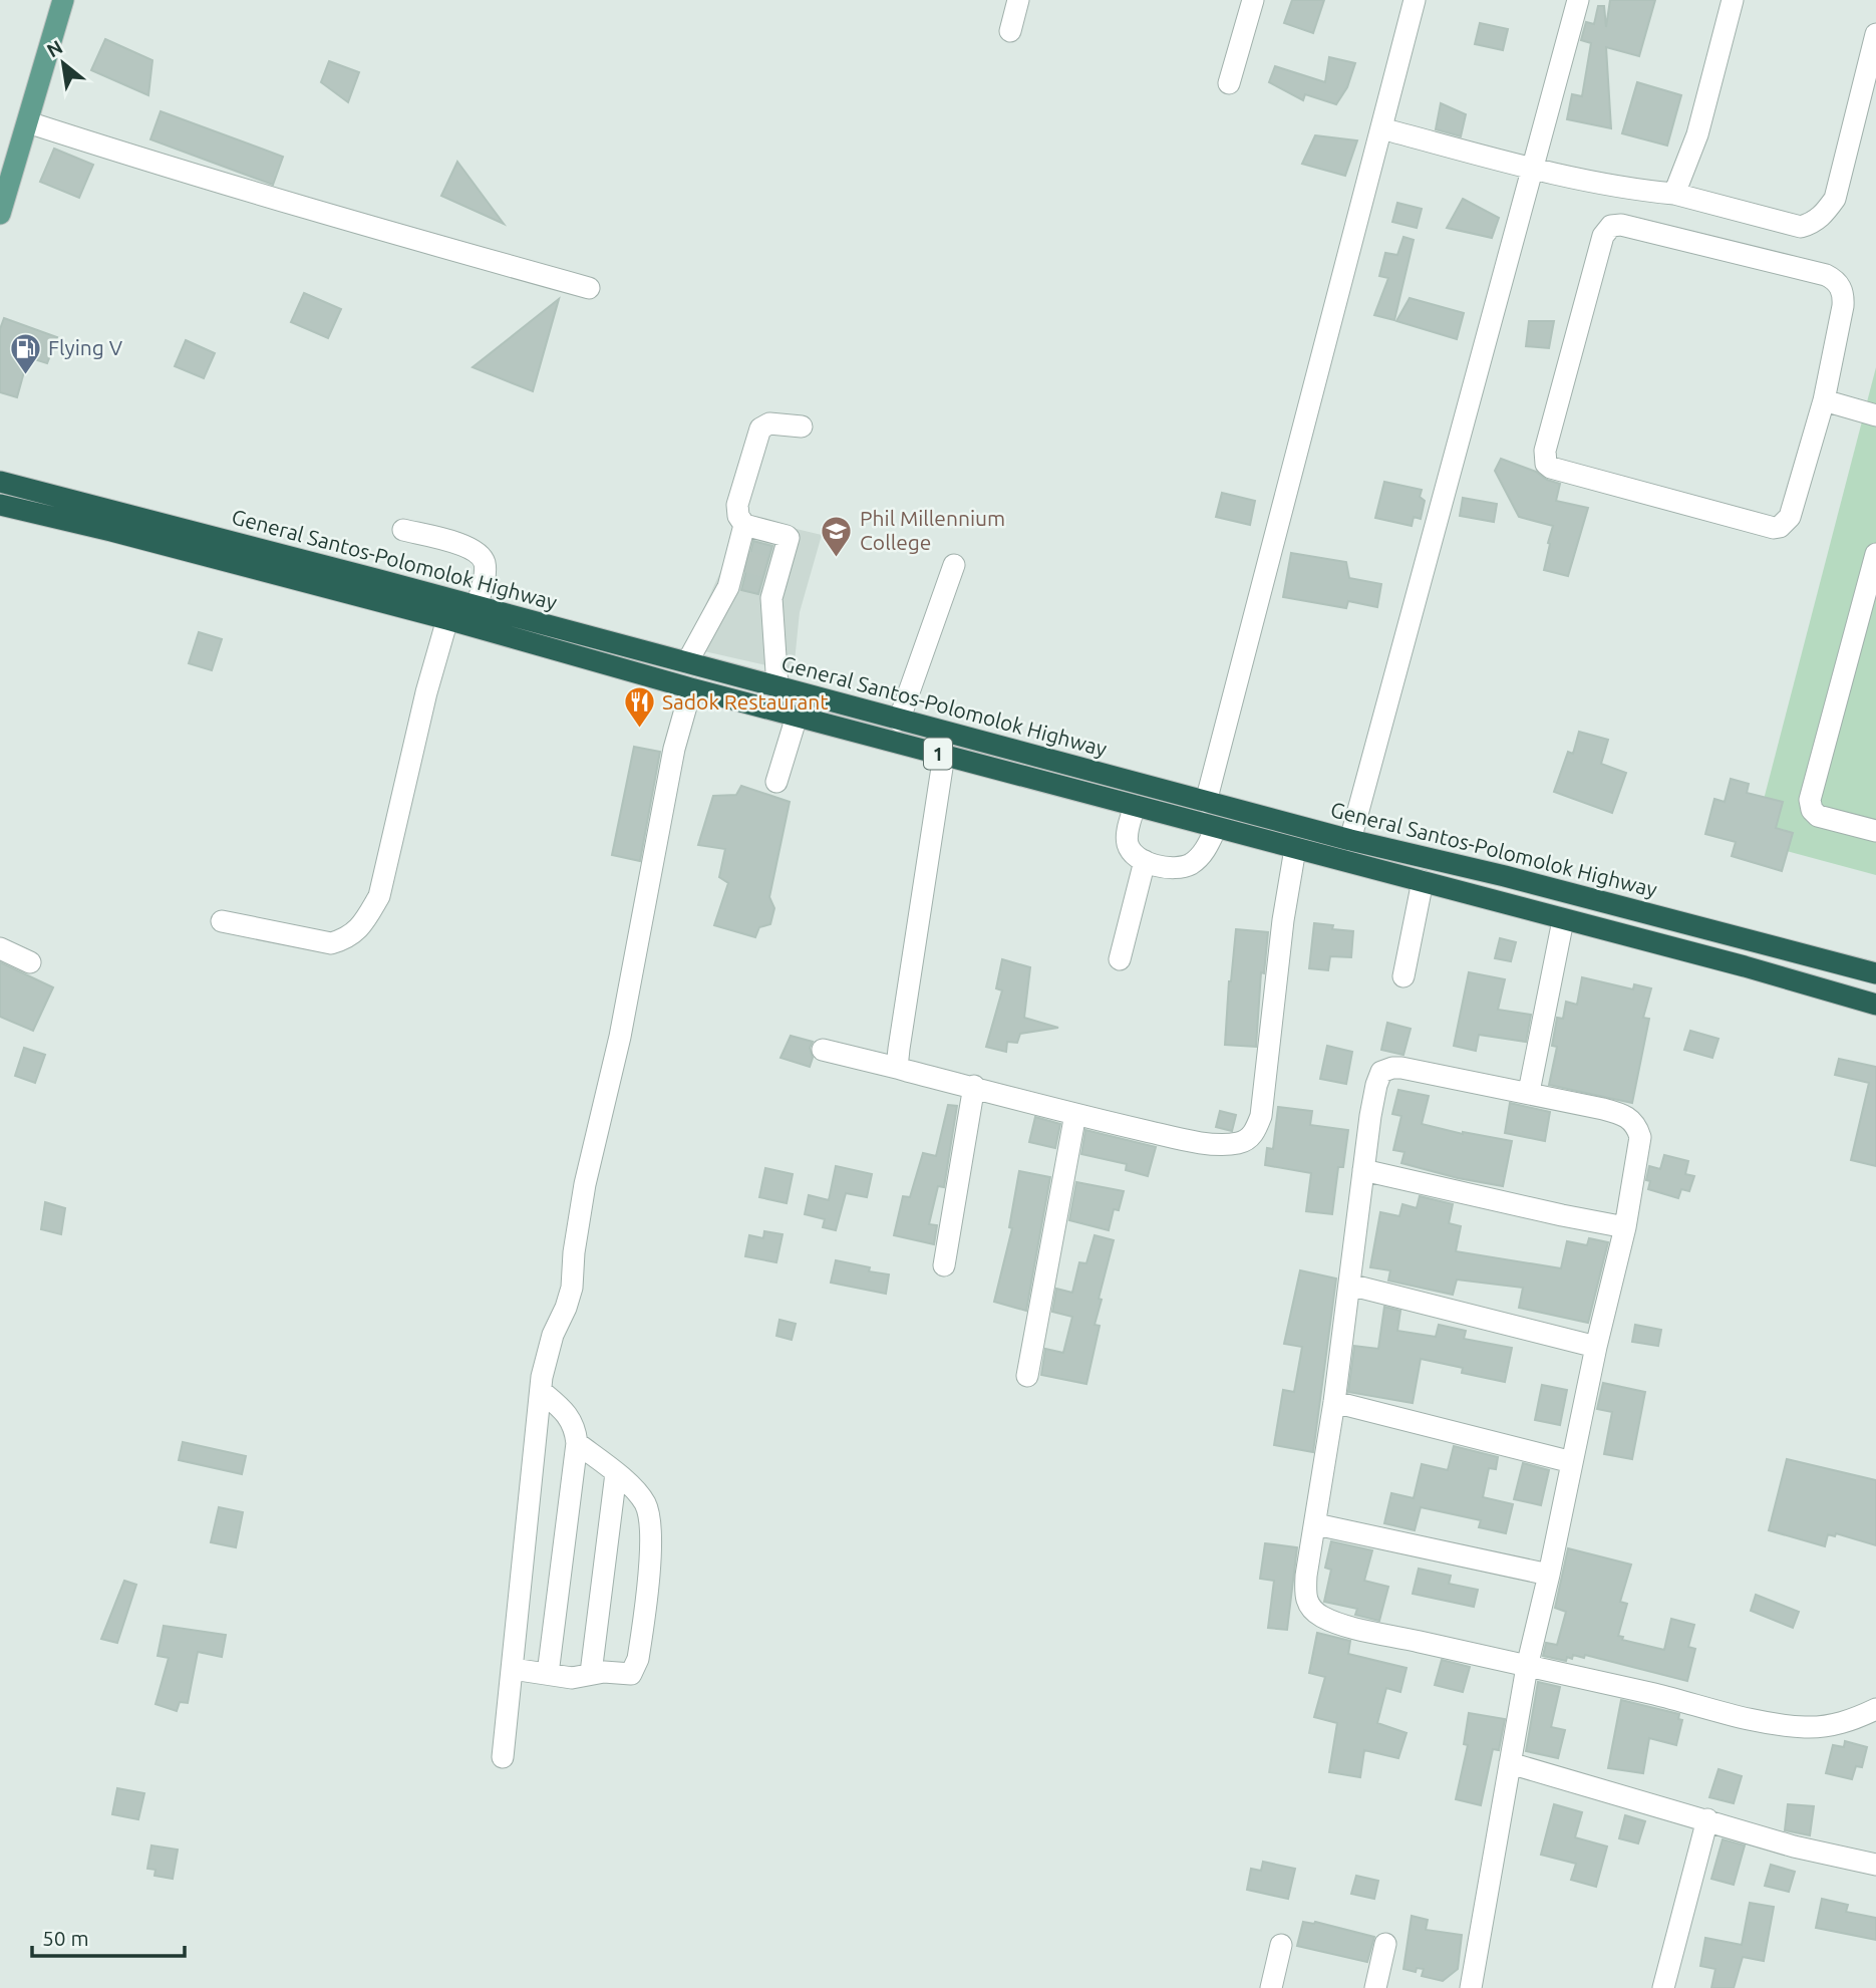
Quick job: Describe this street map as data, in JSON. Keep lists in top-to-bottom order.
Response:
{
  "streets": {
    "highway": ["General Santos-Polomolok Highway", "1"]
  },
  "places": {
    "fuel station": ["Flying V"],
    "school or university": ["Phil Millennium College"],
    "restaurant": ["Sadok Restaurant"]
  },
  "scale_bar": "50 m",
  "north": "top left"
}
